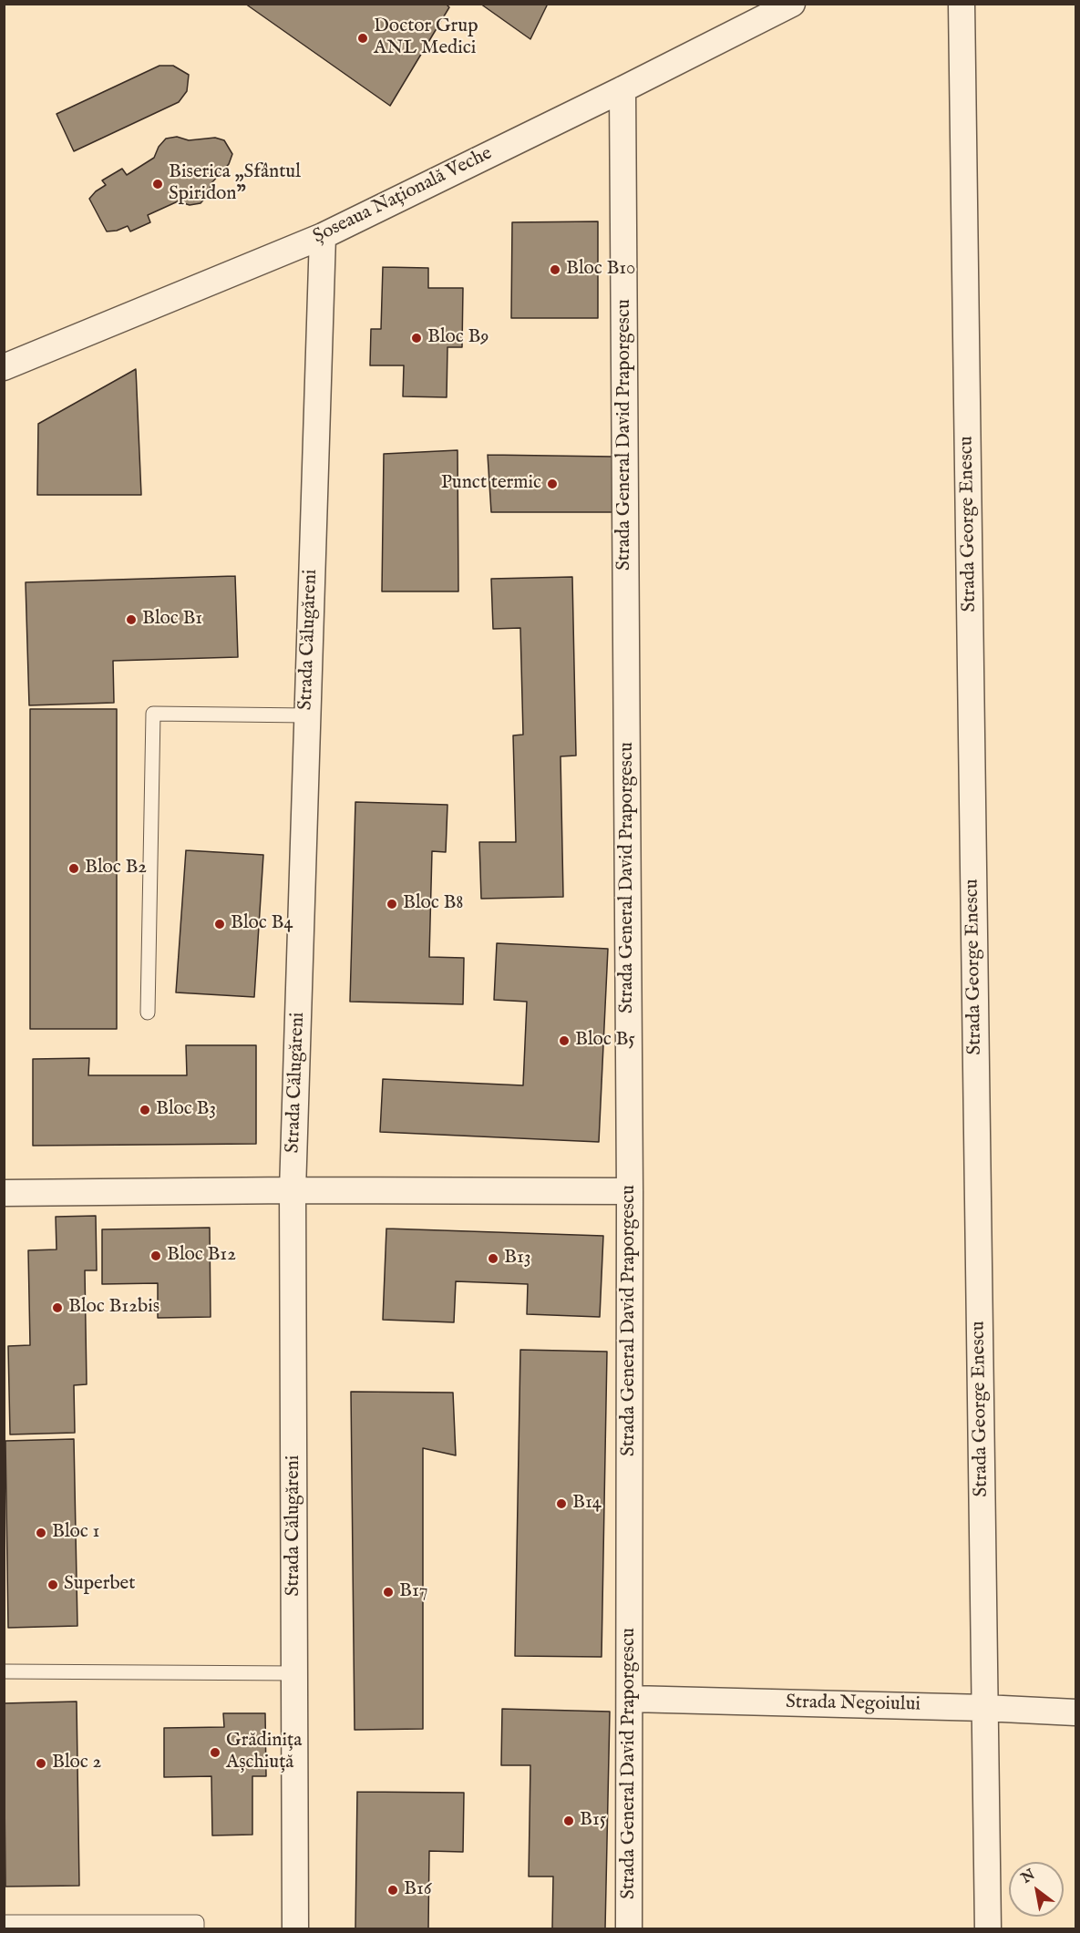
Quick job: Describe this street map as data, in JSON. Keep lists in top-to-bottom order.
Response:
{
  "streets": {
    "street": [
      "Șoseaua Națională Veche",
      "Strada General David Praporgescu",
      "Strada George Enescu",
      "Strada Călugăreni",
      "Strada Negoiului"
    ]
  },
  "crossings": [
    ["Șoseaua Națională Veche", "Strada General David Praporgescu"],
    ["Șoseaua Națională Veche", "Strada Călugăreni"],
    ["Strada General David Praporgescu", "Strada Negoiului"],
    ["Strada George Enescu", "Strada Negoiului"]
  ],
  "places": [
    "Doctor Grup ANL Medici",
    "Biserica „Sfântul Spiridon\"",
    "Bloc B10",
    "Bloc B9",
    "Punct termic",
    "Bloc B1",
    "Bloc B2",
    "Bloc B8",
    "Bloc B4",
    "Bloc B5",
    "Bloc B3",
    "Bloc B12",
    "B13",
    "Bloc B12bis",
    "B14",
    "Bloc 1",
    "Superbet",
    "B17",
    "Grădinița Așchiuță",
    "Bloc 2",
    "B15",
    "B16"
  ],
  "north": "top left"
}
